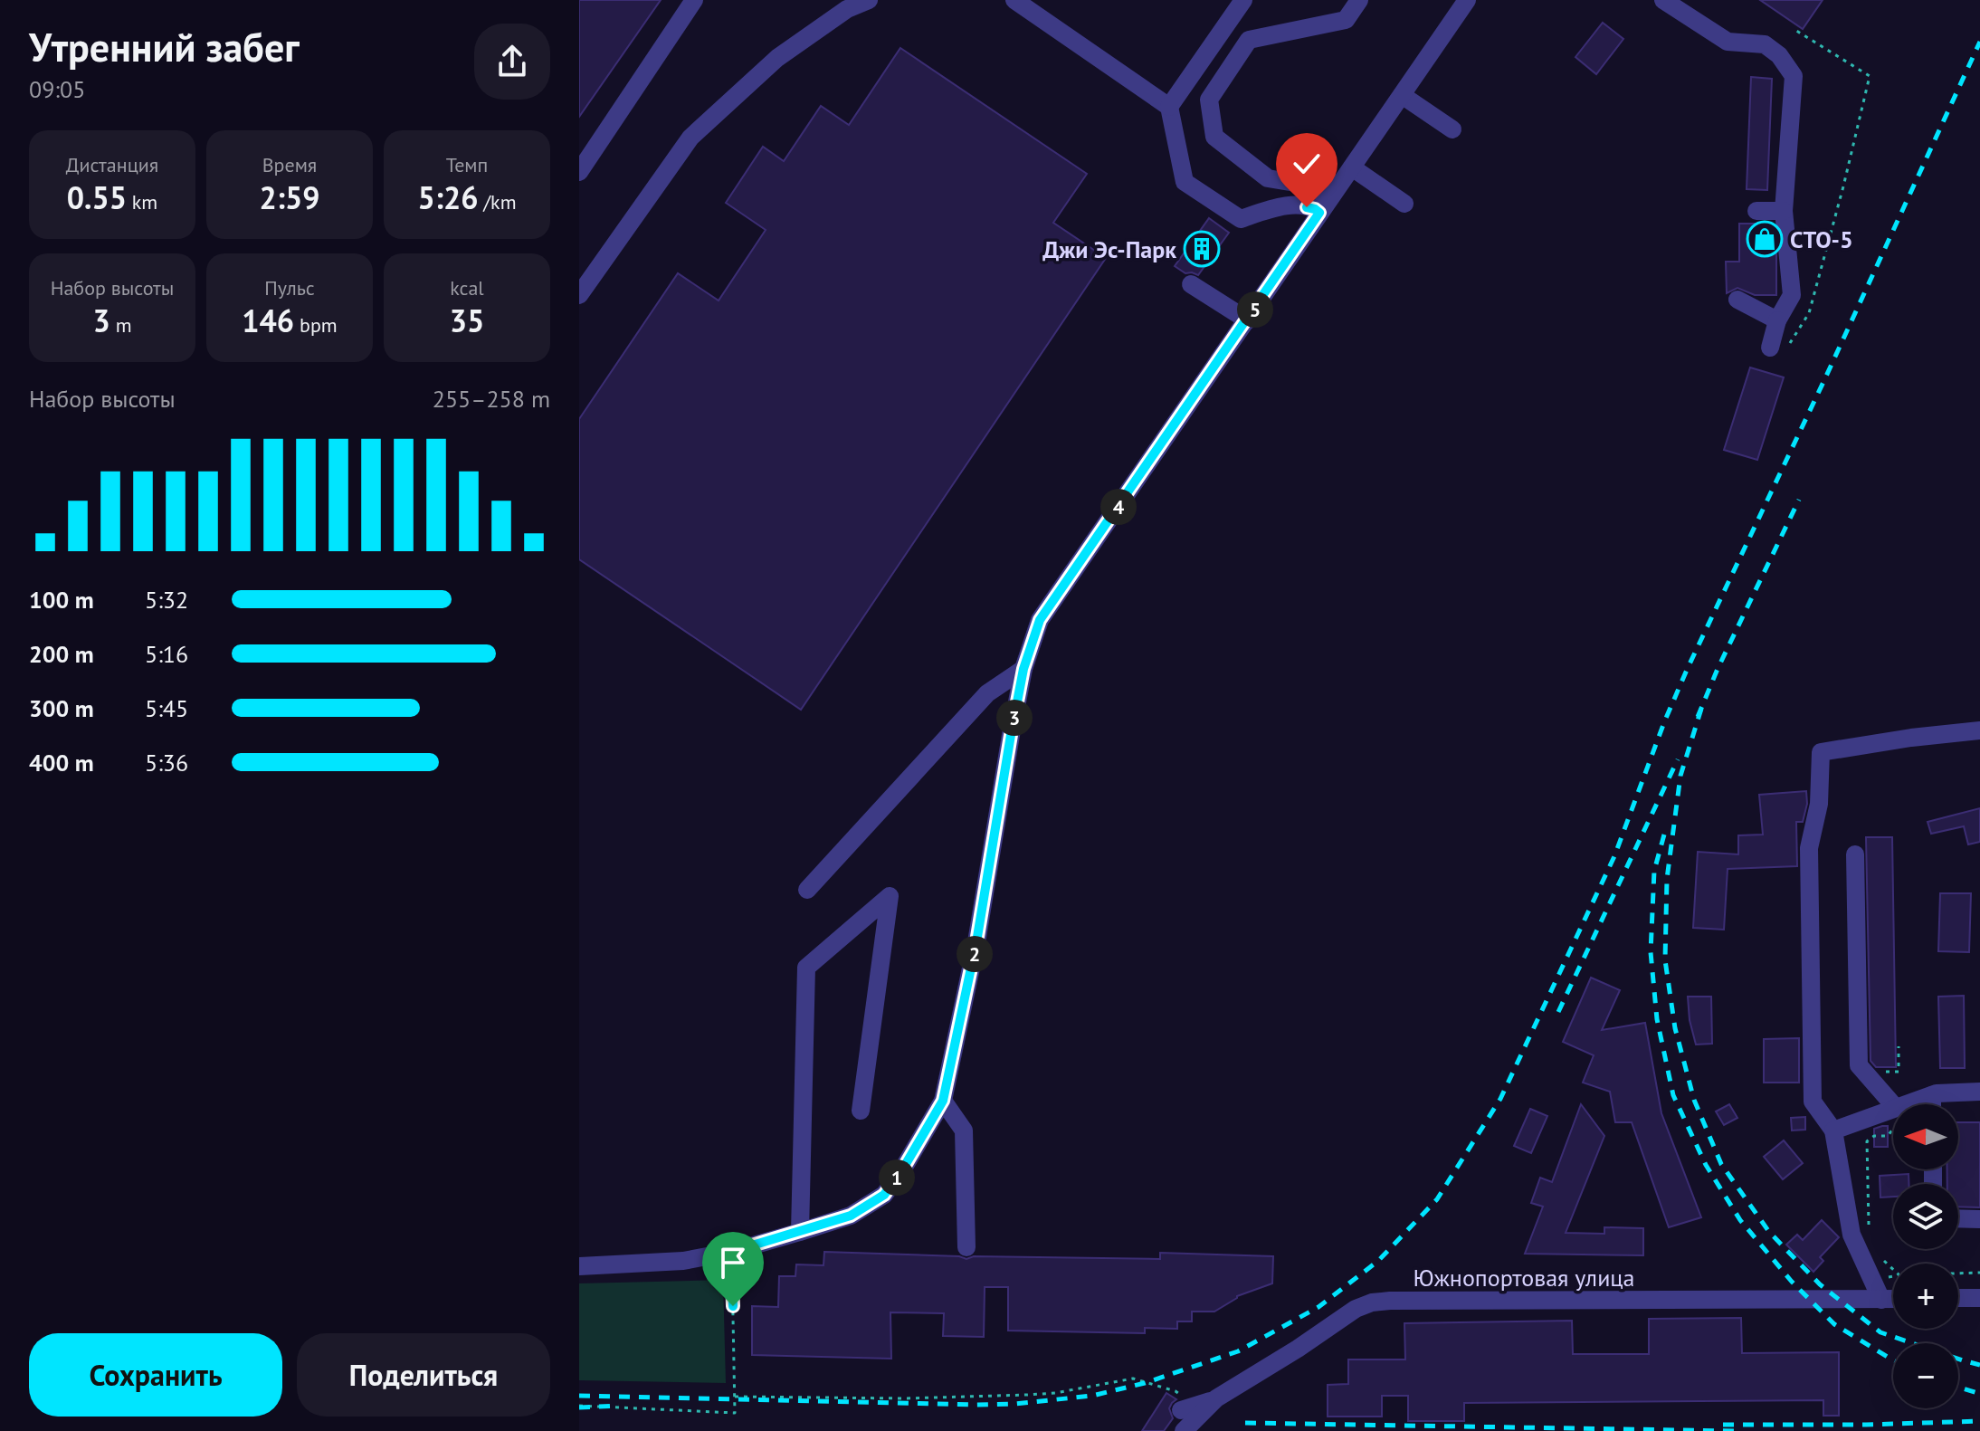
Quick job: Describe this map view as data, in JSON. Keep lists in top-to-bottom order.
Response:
{
  "streets": {
    "street": ["Южнопортовая улица"]
  },
  "places": {
    "shop": ["СТО-5"],
    "building": ["Джи Эс-Парк"]
  },
  "north": "left",
  "page": {
    "heading": ["Утренний забег", "09:05"],
    "stats": [
      ["Дистанция", "0.55 km"],
      ["Время", "2:59"],
      ["Темп", "5:26 /km"],
      ["Набор высоты", "3 m"],
      ["Пульс", "146 bpm"],
      ["kcal", "35"]
    ],
    "pins": [
      "5",
      "4",
      "3",
      "2",
      "1"
    ],
    "chart": ["Набор высоты", "255–258 m"],
    "list": [
      {
        "name": "100 m",
        "note": "5:32"
      },
      {
        "name": "200 m",
        "note": "5:16"
      },
      {
        "name": "300 m",
        "note": "5:45"
      },
      {
        "name": "400 m",
        "note": "5:36"
      }
    ],
    "map_buttons": ["+", "−"],
    "buttons": ["Сохранить", "Поделиться"]
  }
}
